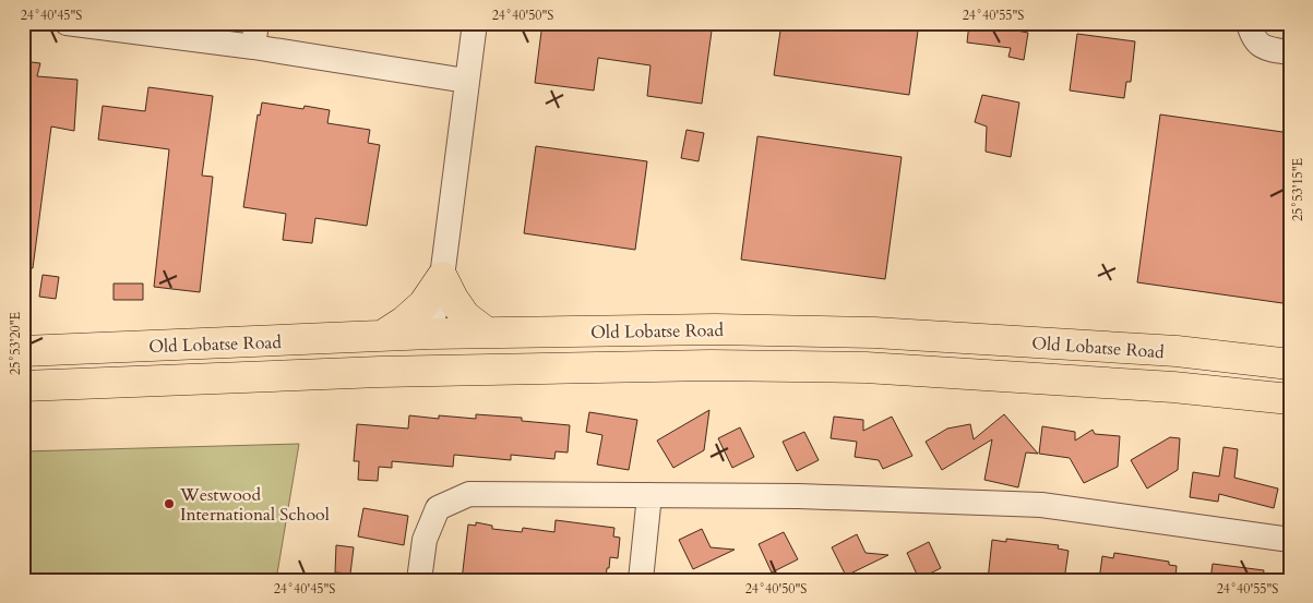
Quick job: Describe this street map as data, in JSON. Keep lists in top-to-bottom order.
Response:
{
  "streets": {
    "main road": ["Old Lobatse Road"]
  },
  "places": ["Westwood International School"],
  "coordinates": [
    "24°40'45\"S",
    "24°40'50\"S",
    "24°40'55\"S",
    "25°53'15\"E",
    "25°53'20\"E"
  ]
}
